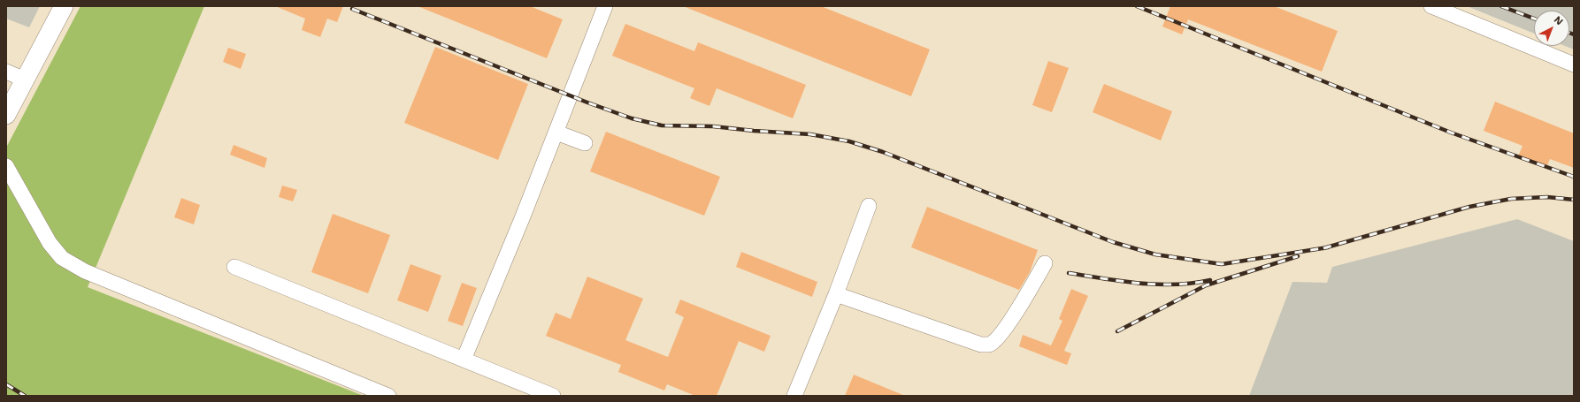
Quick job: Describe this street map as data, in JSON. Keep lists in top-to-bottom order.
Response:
{
  "north": "top right"
}
